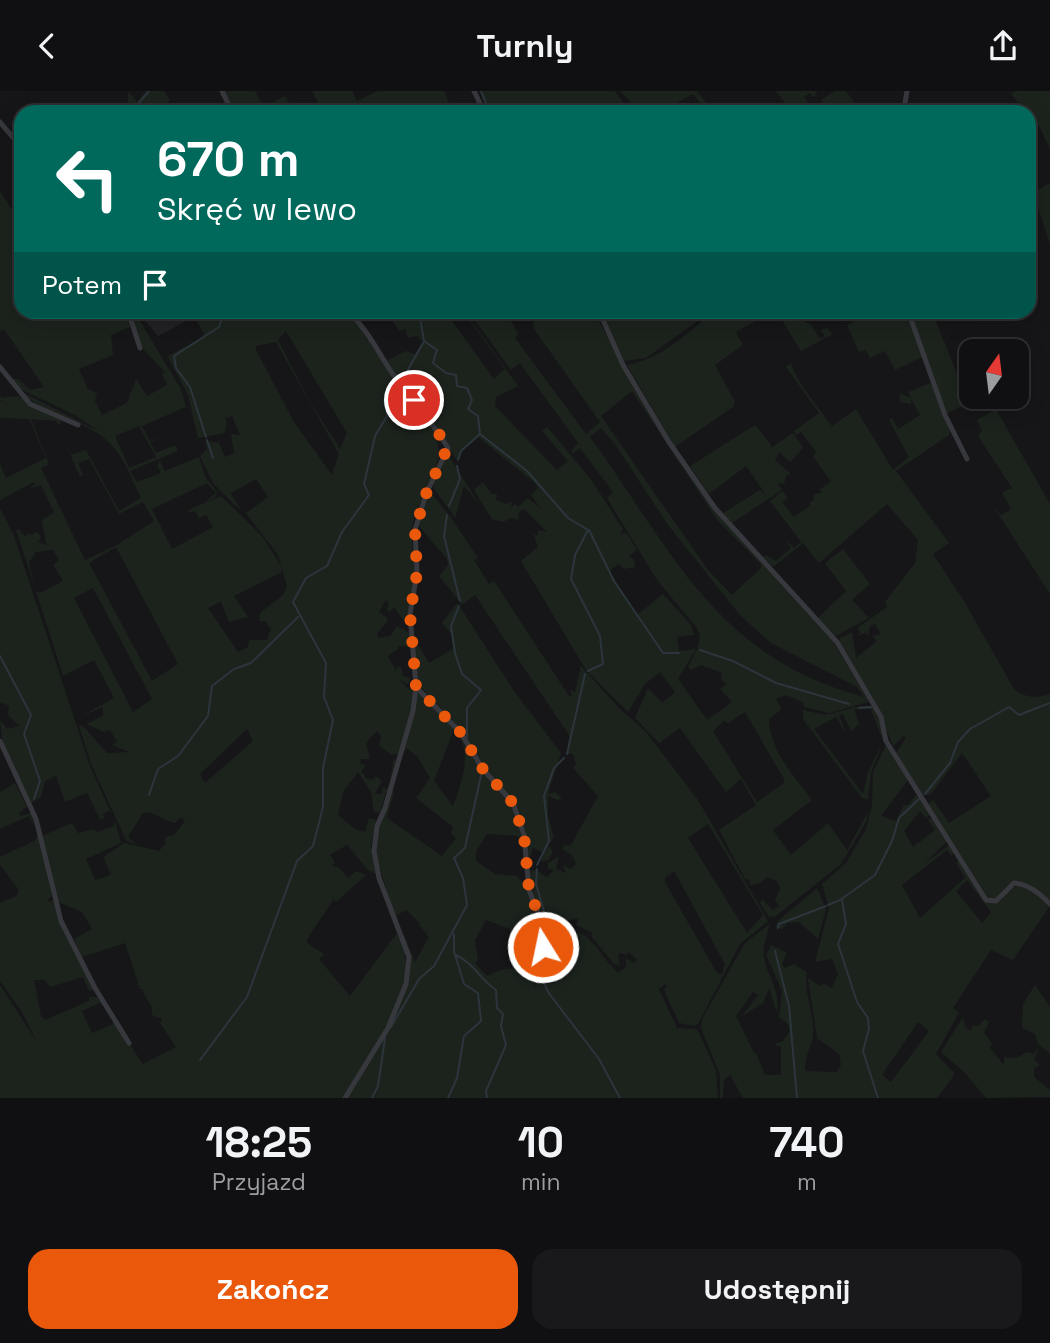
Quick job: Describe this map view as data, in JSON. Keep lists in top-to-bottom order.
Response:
{
  "north": "top",
  "page": {
    "header": "Turnly",
    "turn": ["670 m", "Skręć w lewo"],
    "then": "Potem",
    "eta": [
      "18:25",
      "Przyjazd",
      "10",
      "min",
      "740",
      "m"
    ],
    "buttons": ["Zakończ", "Udostępnij"]
  }
}
